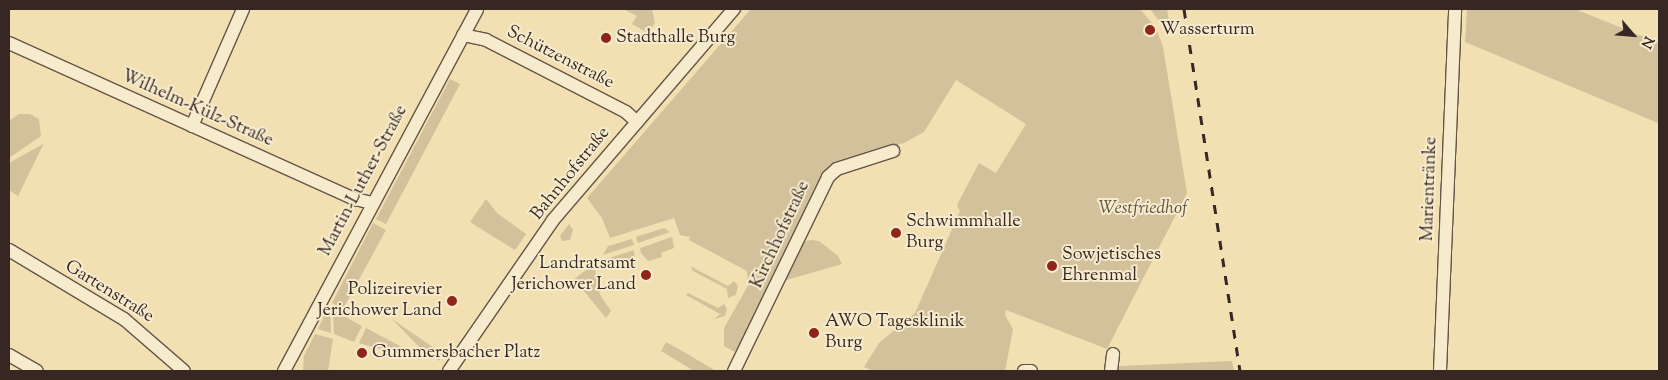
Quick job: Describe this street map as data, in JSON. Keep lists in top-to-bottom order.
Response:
{
  "streets": {
    "street": [
      "Schützenstraße",
      "Wilhelm-Külz-Straße",
      "Bahnhofstraße",
      "Martin-Luther-Straße",
      "Marientränke",
      "Kirchhofstraße",
      "Gartenstraße"
    ]
  },
  "crossings": [
    ["Schützenstraße", "Bahnhofstraße"],
    ["Schützenstraße", "Martin-Luther-Straße"],
    ["Wilhelm-Külz-Straße", "Martin-Luther-Straße"]
  ],
  "parks": ["Westfriedhof"],
  "places": [
    "Wasserturm",
    "Stadthalle Burg",
    "Schwimmhalle Burg",
    "Sowjetisches Ehrenmal",
    "Landratsamt Jerichower Land",
    "Polizeirevier Jerichower Land",
    "AWO Tagesklinik Burg",
    "Gummersbacher Platz"
  ],
  "north": "bottom right"
}
